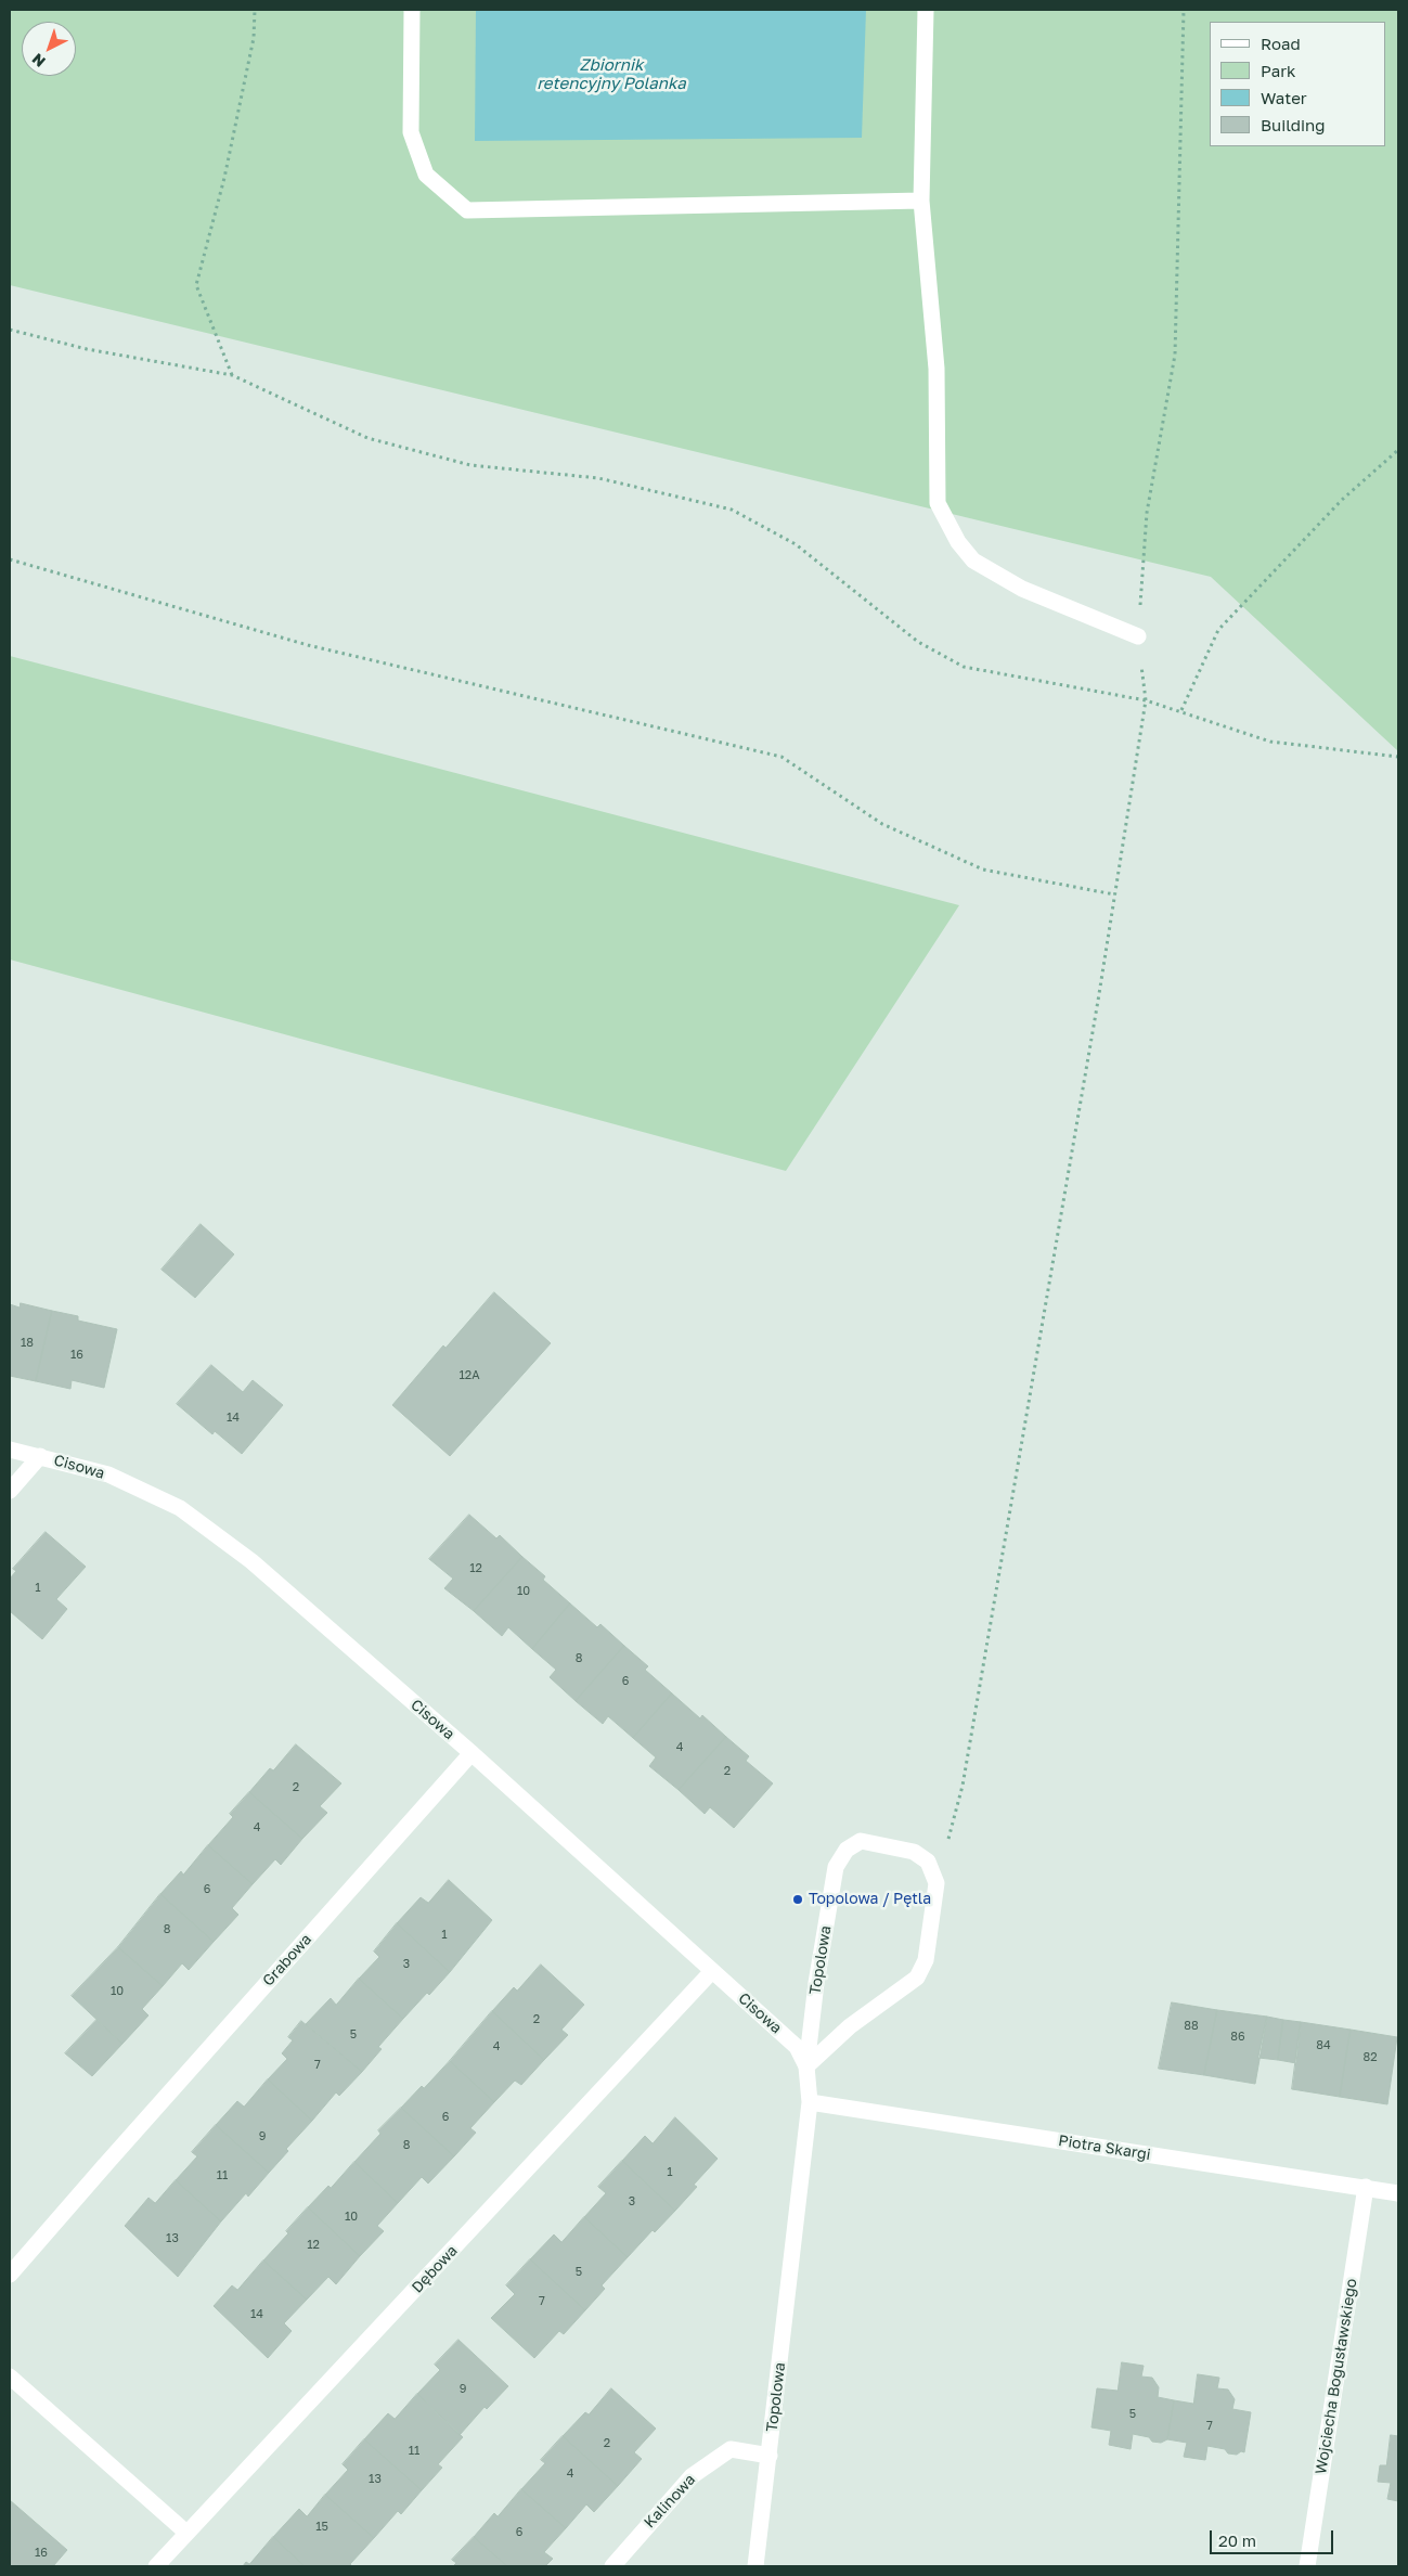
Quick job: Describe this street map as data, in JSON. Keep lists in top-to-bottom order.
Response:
{
  "streets": {
    "street": [
      "Cisowa",
      "Grabowa",
      "Topolowa",
      "Piotra Skargi",
      "Dębowa",
      "Wojciecha Bogusławskiego",
      "Kalinowa"
    ]
  },
  "crossings": [
    ["Cisowa", "Grabowa"],
    ["Cisowa", "Topolowa"],
    ["Cisowa", "Dębowa"],
    ["Topolowa", "Piotra Skargi"],
    ["Topolowa", "Kalinowa"],
    ["Piotra Skargi", "Wojciecha Bogusławskiego"]
  ],
  "water": ["Zbiornik retencyjny Polanka"],
  "places": ["Topolowa / Pętla"],
  "house_numbers": [
    "18",
    "16",
    "12A",
    "14",
    "12",
    "1",
    "10",
    "8",
    "6",
    "4",
    "2",
    "2",
    "4",
    "6",
    "8",
    "1",
    "3",
    "10",
    "2",
    "88",
    "5",
    "86",
    "84",
    "4",
    "82",
    "7",
    "6",
    "9",
    "8",
    "1",
    "11",
    "3",
    "10",
    "13",
    "12",
    "5",
    "7",
    "14",
    "9",
    "5",
    "7",
    "2",
    "11",
    "4",
    "13",
    "15",
    "6",
    "16"
  ],
  "legend": [
    "Road",
    "Park",
    "Water",
    "Building"
  ],
  "scale_bar": "20 m",
  "north": "bottom left"
}
